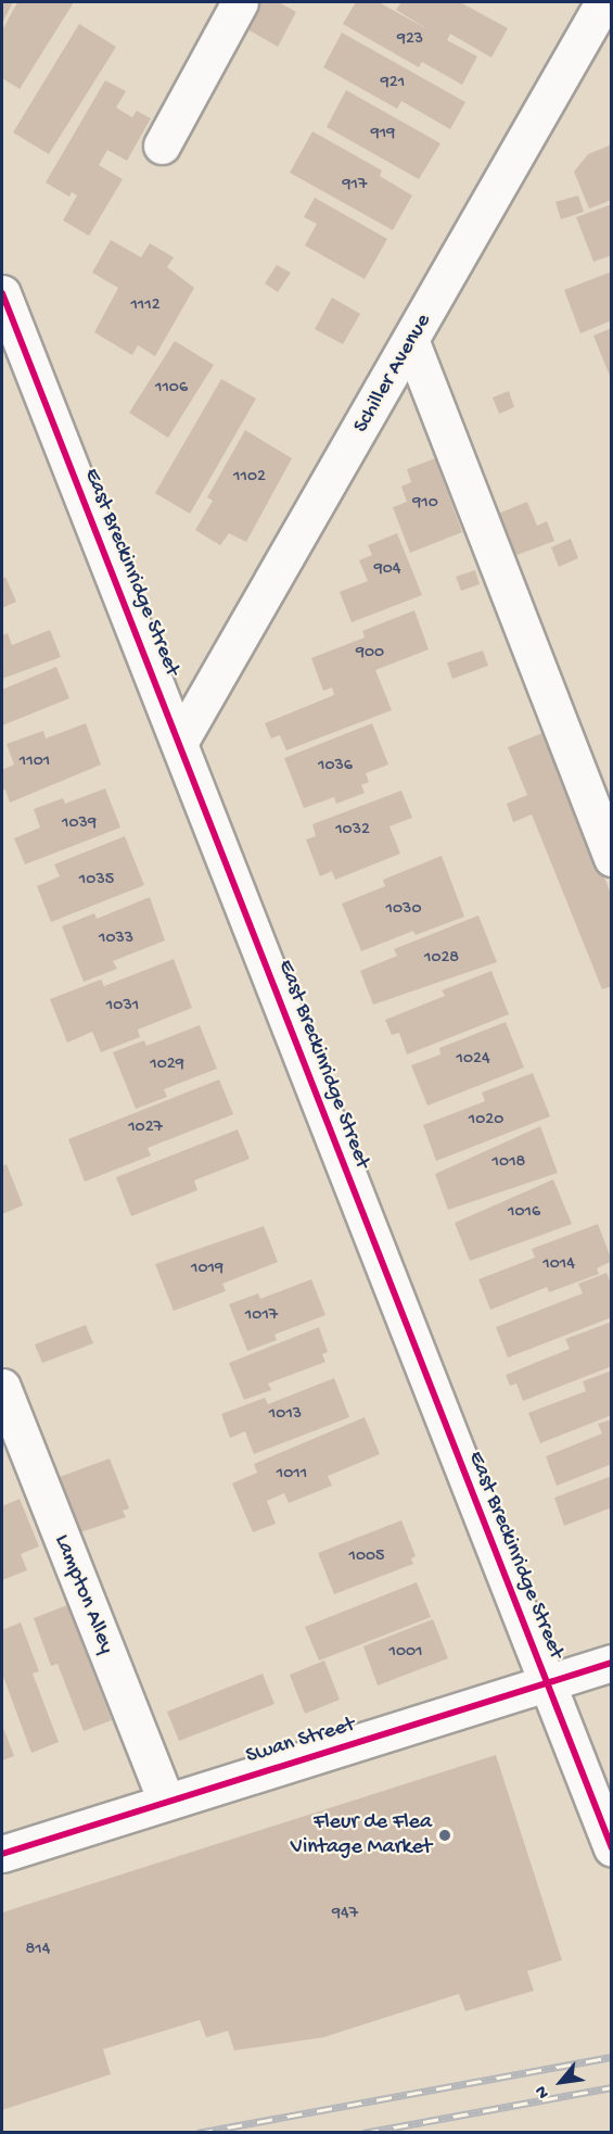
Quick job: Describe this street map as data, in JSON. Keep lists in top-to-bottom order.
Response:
{
  "streets": {
    "street": [
      "Schiller Avenue",
      "East Breckinridge Street",
      "Lampton Alley",
      "Swan Street"
    ]
  },
  "crossings": [
    ["Schiller Avenue", "East Breckinridge Street"],
    ["East Breckinridge Street", "Swan Street"],
    ["Lampton Alley", "Swan Street"]
  ],
  "places": ["Fleur de Flea Vintage Market"],
  "house_numbers": [
    "923",
    "921",
    "919",
    "917",
    "1112",
    "1106",
    "1102",
    "910",
    "904",
    "900",
    "1101",
    "1036",
    "1039",
    "1032",
    "1035",
    "1030",
    "1033",
    "1028",
    "1031",
    "1024",
    "1029",
    "1020",
    "1027",
    "1018",
    "1016",
    "1014",
    "1019",
    "1017",
    "1013",
    "1011",
    "1005",
    "1001",
    "947",
    "814"
  ],
  "north": "bottom left"
}
